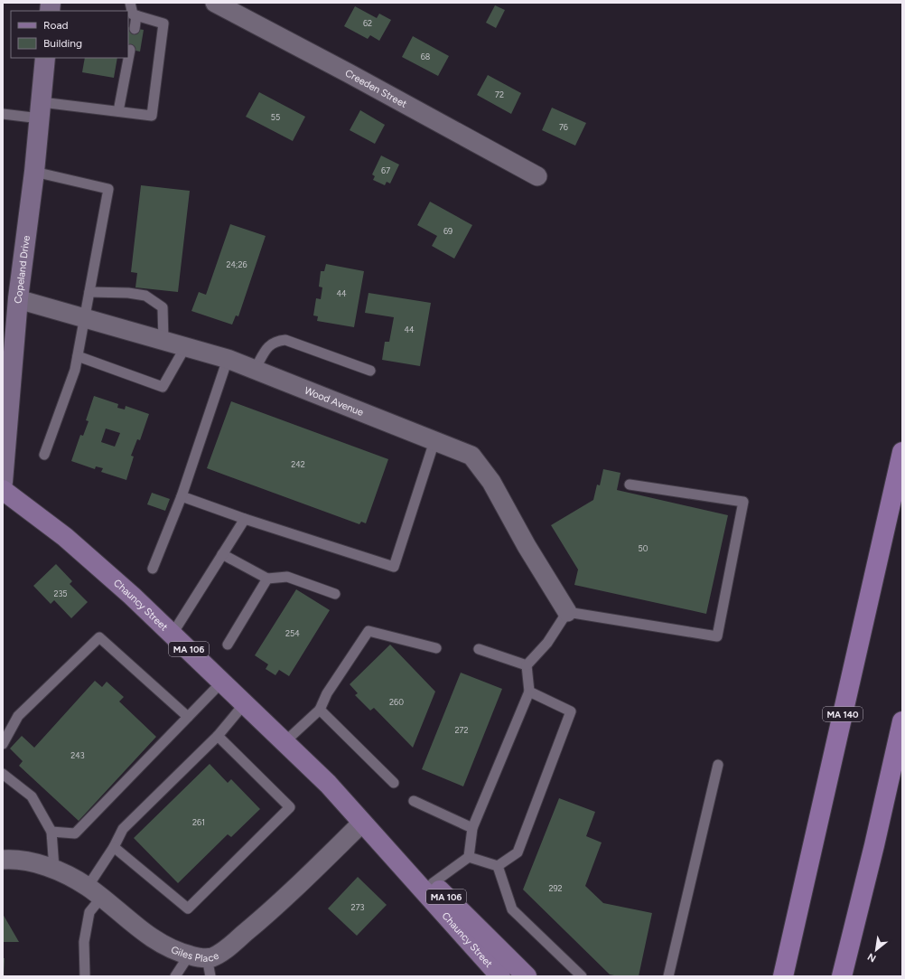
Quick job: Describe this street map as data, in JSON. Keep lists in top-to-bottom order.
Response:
{
  "streets": {
    "highway": ["MA 140"],
    "main road": ["Copeland Drive", "Chauncy Street", "MA 106"],
    "street": ["Creeden Street", "Wood Avenue", "Giles Place"]
  },
  "crossings": [
    ["Copeland Drive", "Wood Avenue"],
    ["Chauncy Street", "Giles Place"]
  ],
  "house_numbers": [
    "62",
    "68",
    "72",
    "55",
    "76",
    "67",
    "69",
    "24;26",
    "44",
    "44",
    "242",
    "50",
    "235",
    "254",
    "260",
    "272",
    "243",
    "261",
    "292",
    "273"
  ],
  "legend": ["Road", "Building"],
  "north": "bottom left"
}
